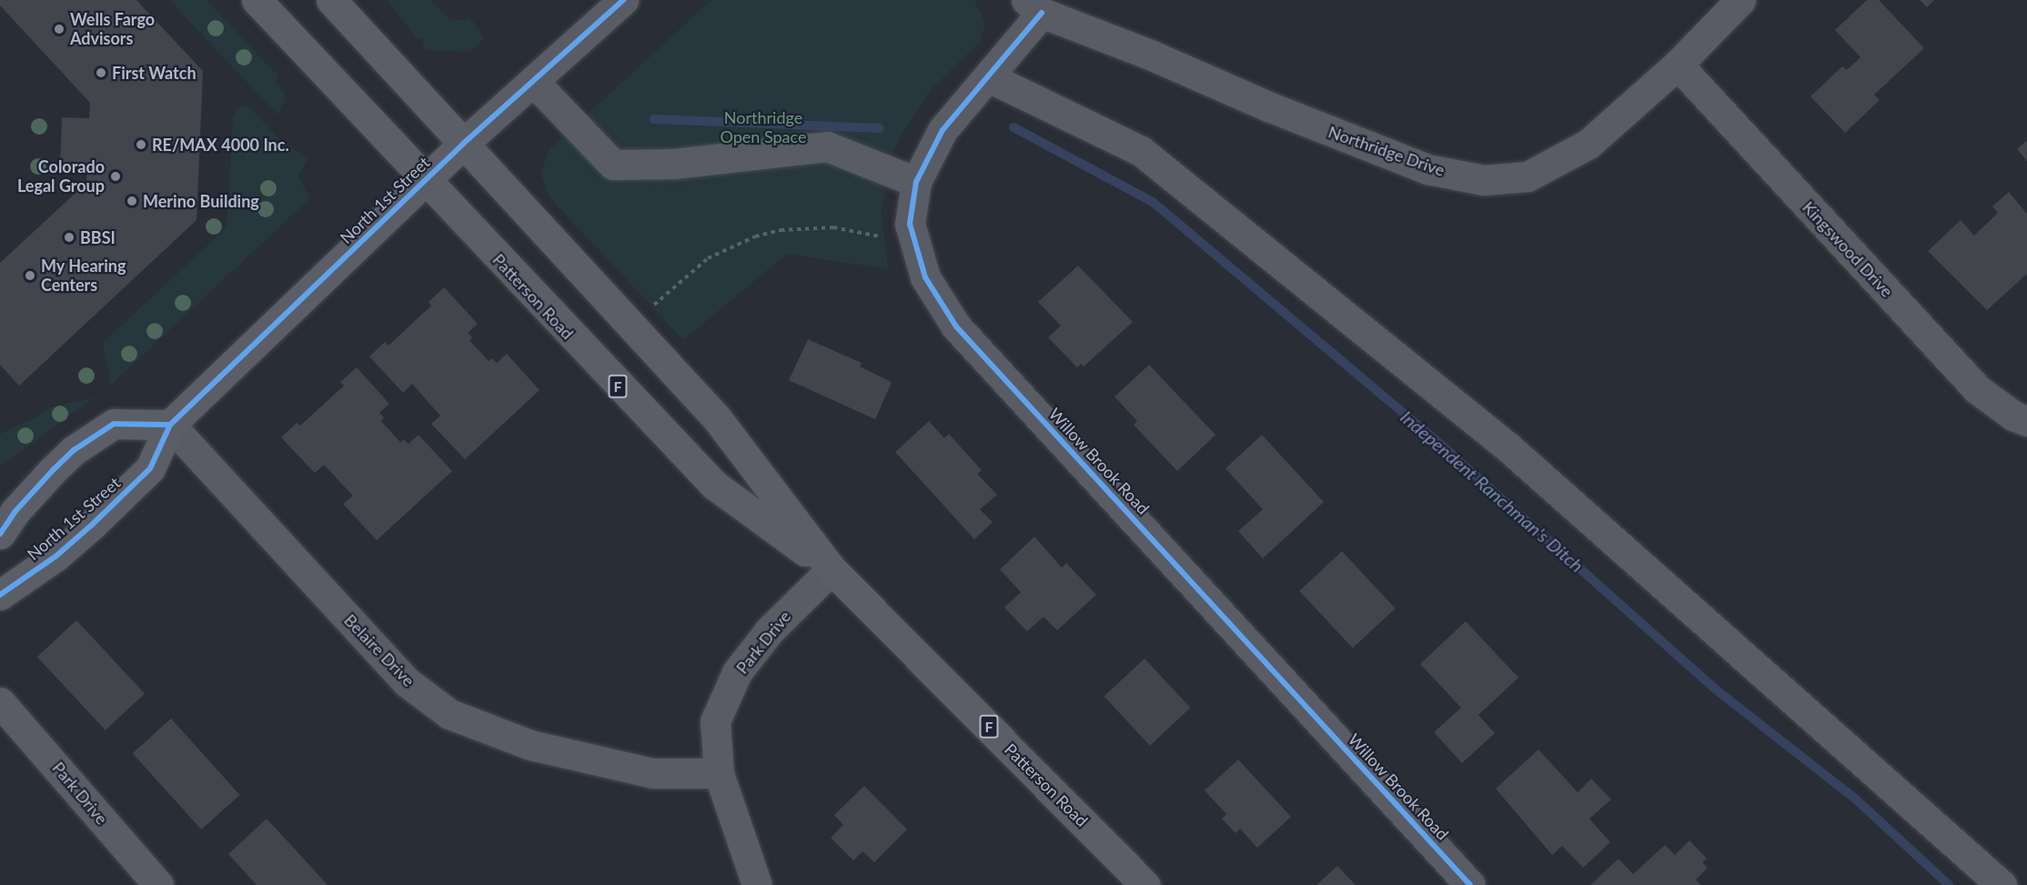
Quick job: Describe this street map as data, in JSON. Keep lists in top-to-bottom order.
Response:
{
  "streets": {
    "main road": ["North 1st Street", "Patterson Road", "F"],
    "street": [
      "Northridge Drive",
      "Kingswood Drive",
      "Willow Brook Road",
      "Park Drive",
      "Belaire Drive"
    ]
  },
  "crossings": [
    ["Northridge Drive", "Kingswood Drive"],
    ["Northridge Drive", "Willow Brook Road"],
    ["North 1st Street", "Patterson Road"],
    ["North 1st Street", "Belaire Drive"],
    ["Patterson Road", "Park Drive"],
    ["Park Drive", "Belaire Drive"]
  ],
  "water": ["Independent Ranchman's Ditch"],
  "parks": ["Northridge Open Space"],
  "places": [
    "Wells Fargo Advisors",
    "First Watch",
    "RE/MAX 4000 Inc.",
    "Colorado Legal Group",
    "Merino Building",
    "BBSI",
    "My Hearing Centers"
  ]
}
